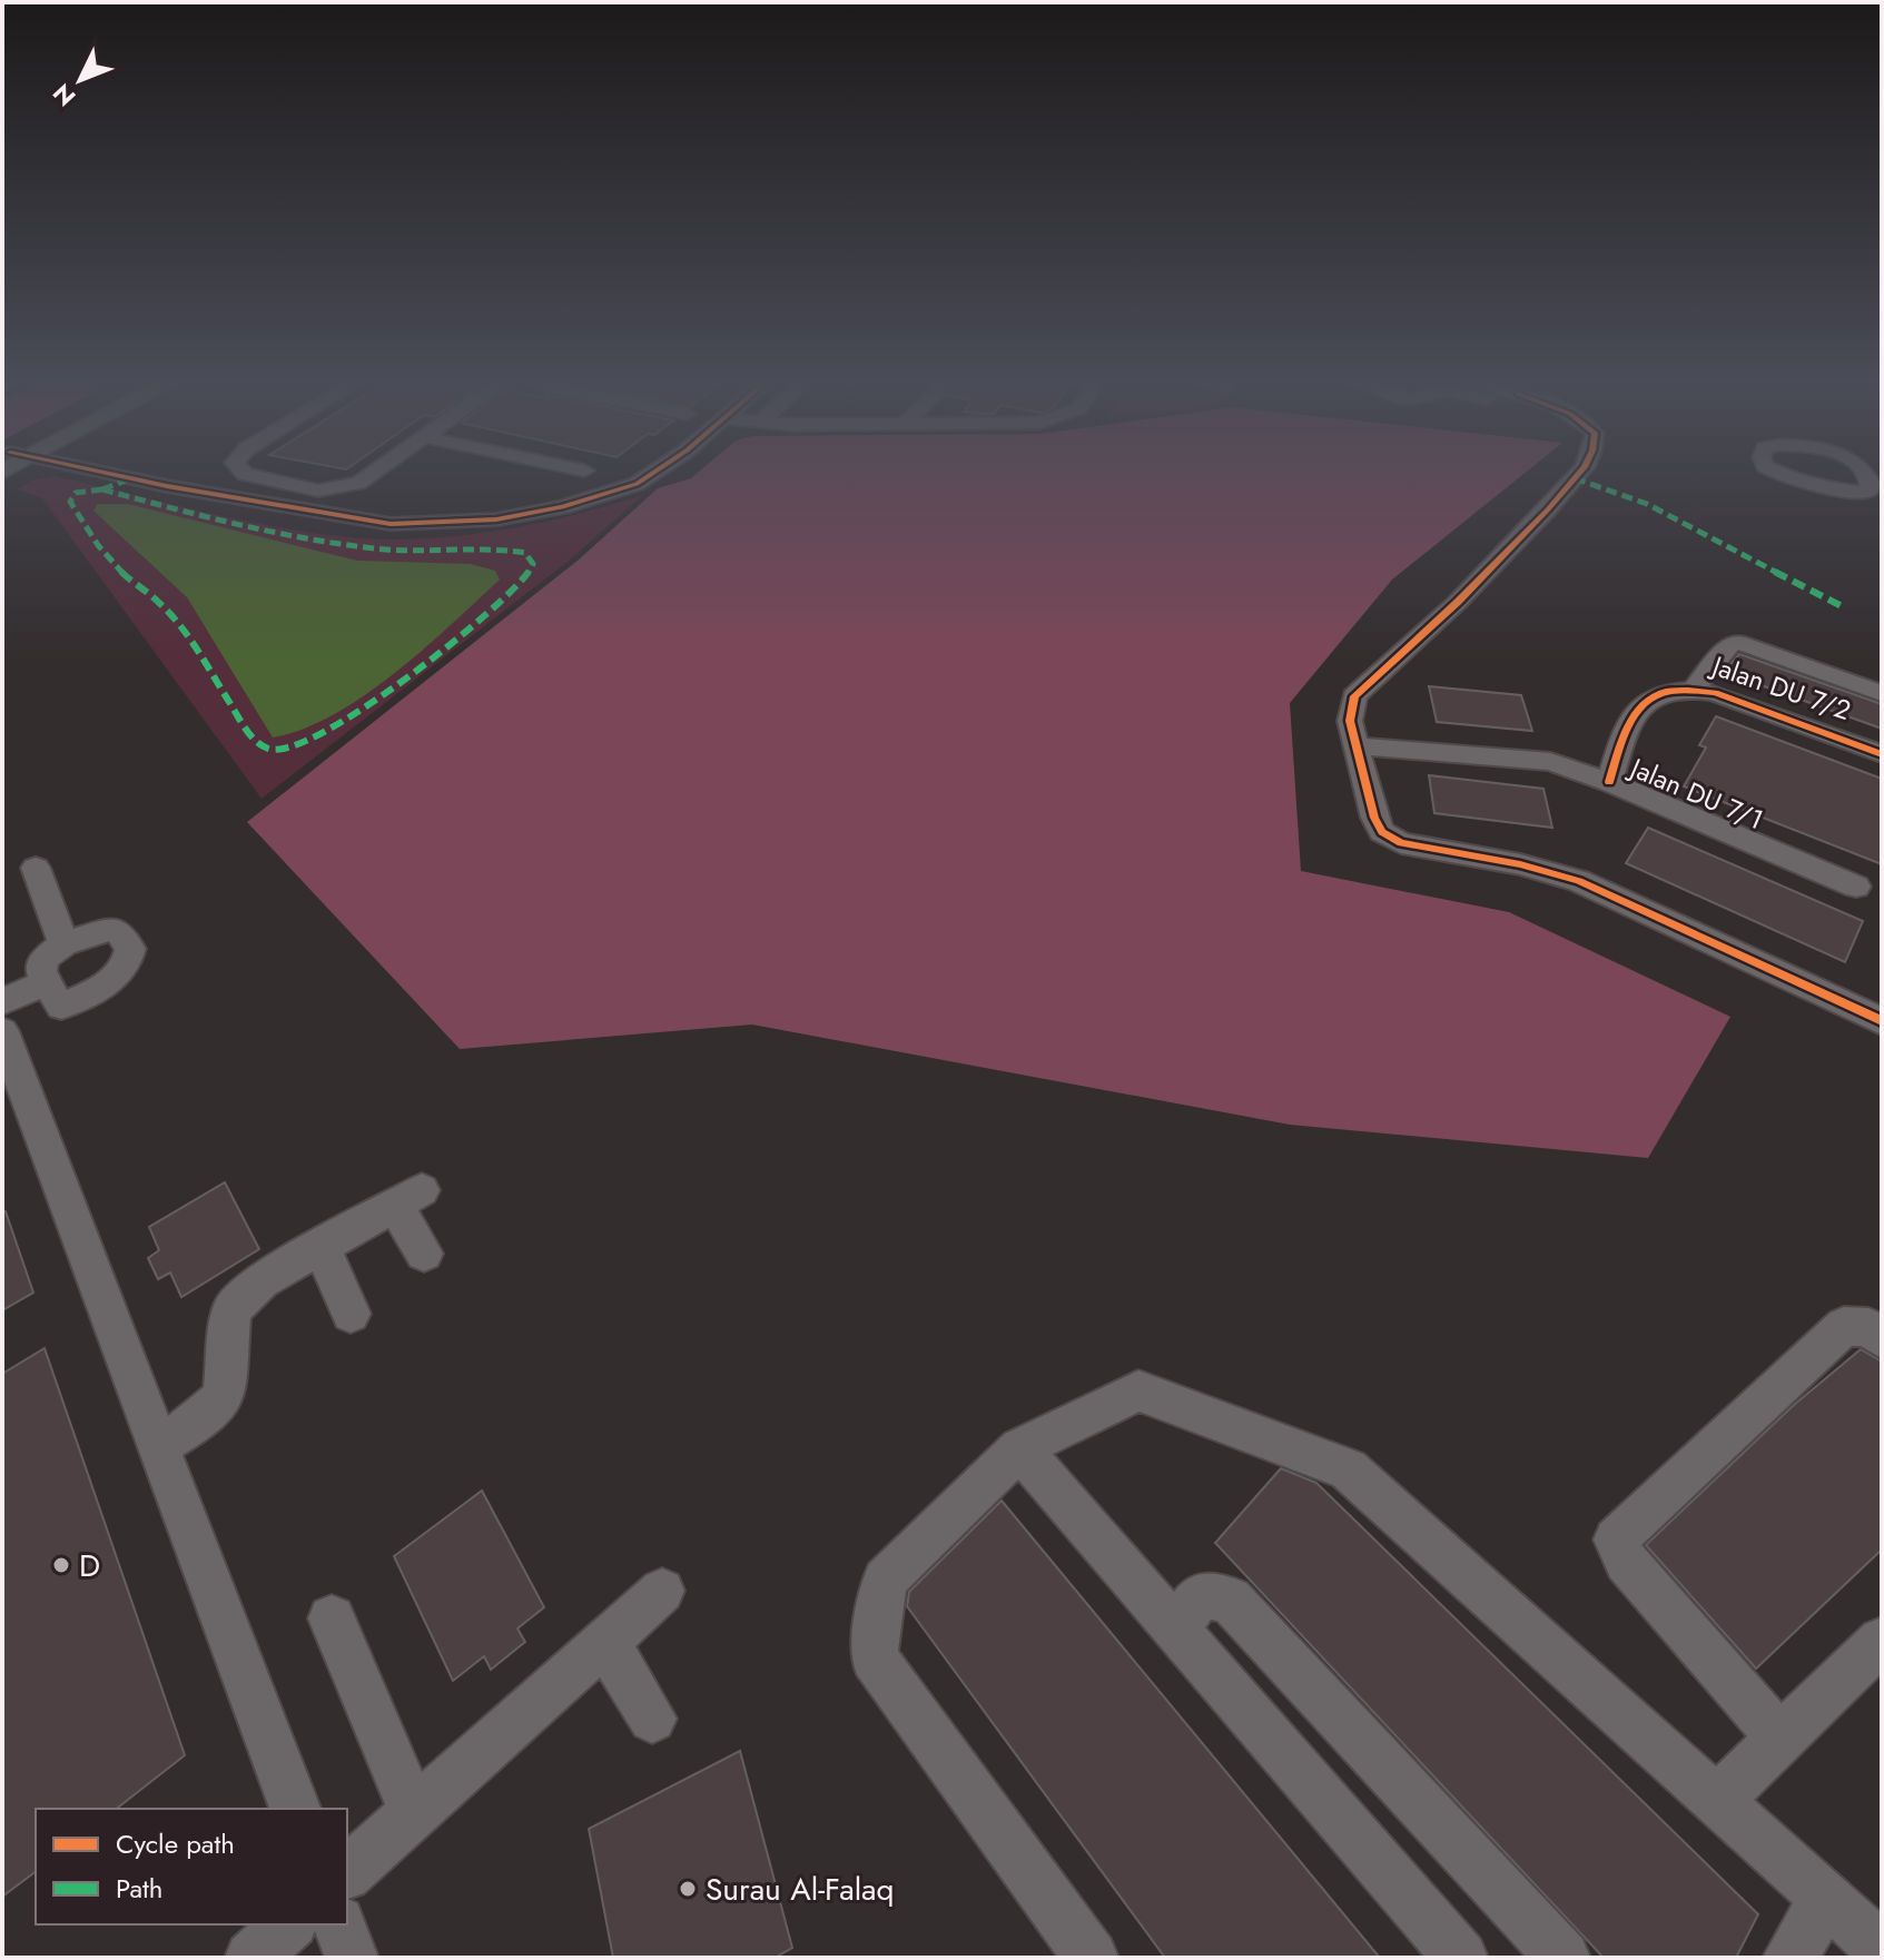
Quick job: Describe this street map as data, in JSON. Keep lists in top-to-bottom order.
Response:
{
  "streets": {
    "street": ["Jalan DU 7/2", "Jalan DU 7/1"]
  },
  "crossings": [
    ["Jalan DU 7/2", "Jalan DU 7/1"]
  ],
  "places": ["D", "Surau Al-Falaq"],
  "legend": ["Cycle path", "Path"],
  "north": "bottom left"
}
